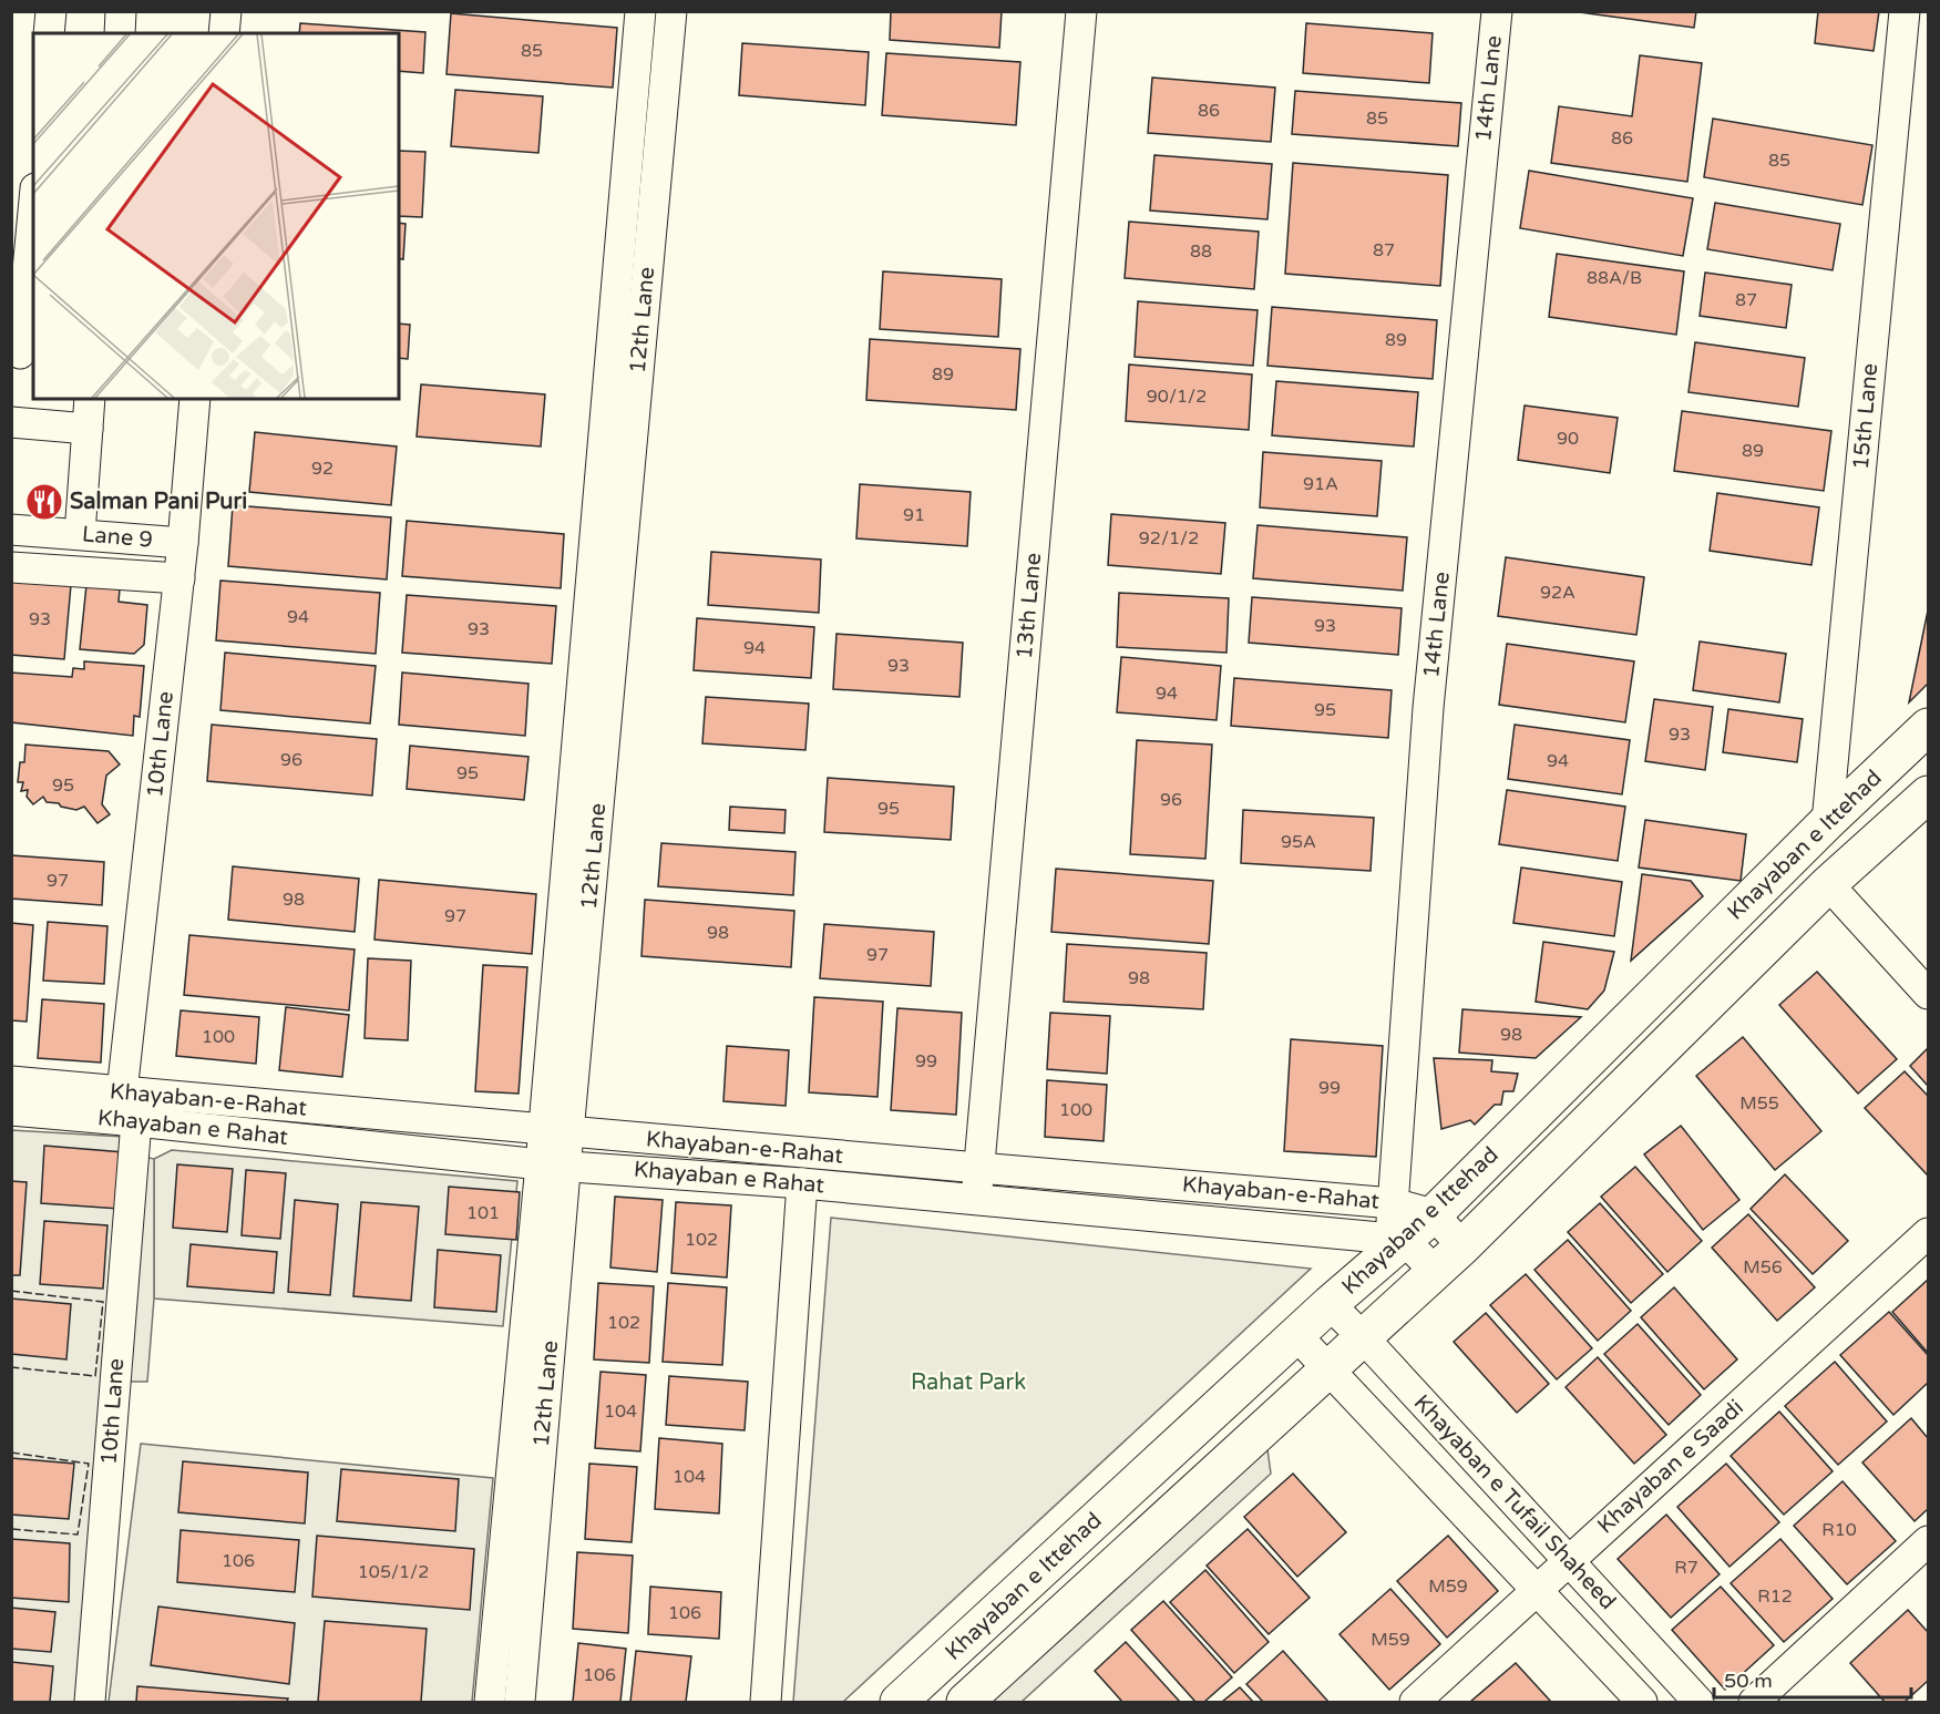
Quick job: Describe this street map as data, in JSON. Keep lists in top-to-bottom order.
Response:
{
  "streets": {
    "main road": ["Khayaban e Ittehad"],
    "street": [
      "14th Lane",
      "12th Lane",
      "15th Lane",
      "Lane 9",
      "13th Lane",
      "10th Lane",
      "Khayaban-e-Rahat",
      "Khayaban e Rahat",
      "Khayaban e Saadi",
      "Khayaban e Tufail Shaheed"
    ]
  },
  "crossings": [
    ["14th Lane", "Khayaban e Ittehad"],
    ["14th Lane", "Khayaban-e-Rahat"],
    ["14th Lane", "Khayaban e Rahat"],
    ["12th Lane", "Khayaban-e-Rahat"],
    ["12th Lane", "Khayaban e Rahat"],
    ["15th Lane", "Khayaban e Ittehad"],
    ["Lane 9", "10th Lane"],
    ["13th Lane", "Khayaban-e-Rahat"],
    ["13th Lane", "Khayaban e Rahat"],
    ["10th Lane", "Khayaban-e-Rahat"],
    ["10th Lane", "Khayaban e Rahat"],
    ["Khayaban e Ittehad", "Khayaban-e-Rahat"],
    ["Khayaban e Ittehad", "Khayaban e Rahat"],
    ["Khayaban e Ittehad", "Khayaban e Tufail Shaheed"],
    ["Khayaban e Saadi", "Khayaban e Tufail Shaheed"]
  ],
  "parks": ["Rahat Park"],
  "places": {
    "restaurant": ["Salman Pani Puri"]
  },
  "house_numbers": [
    "85",
    "86",
    "85",
    "86",
    "85",
    "87",
    "88",
    "88A/B",
    "87",
    "89",
    "89",
    "90/1/2",
    "90",
    "89",
    "92",
    "91A",
    "91",
    "92/1/2",
    "92A",
    "94",
    "93",
    "93",
    "93",
    "94",
    "93",
    "94",
    "95",
    "93",
    "96",
    "94",
    "95",
    "95",
    "96",
    "95",
    "95A",
    "97",
    "98",
    "97",
    "98",
    "97",
    "98",
    "98",
    "100",
    "99",
    "99",
    "M55",
    "100",
    "101",
    "102",
    "M56",
    "102",
    "104",
    "104",
    "R10",
    "106",
    "R7",
    "105/1/2",
    "M59",
    "R12",
    "106",
    "M59",
    "106"
  ],
  "scale_bar": "50 m"
}
